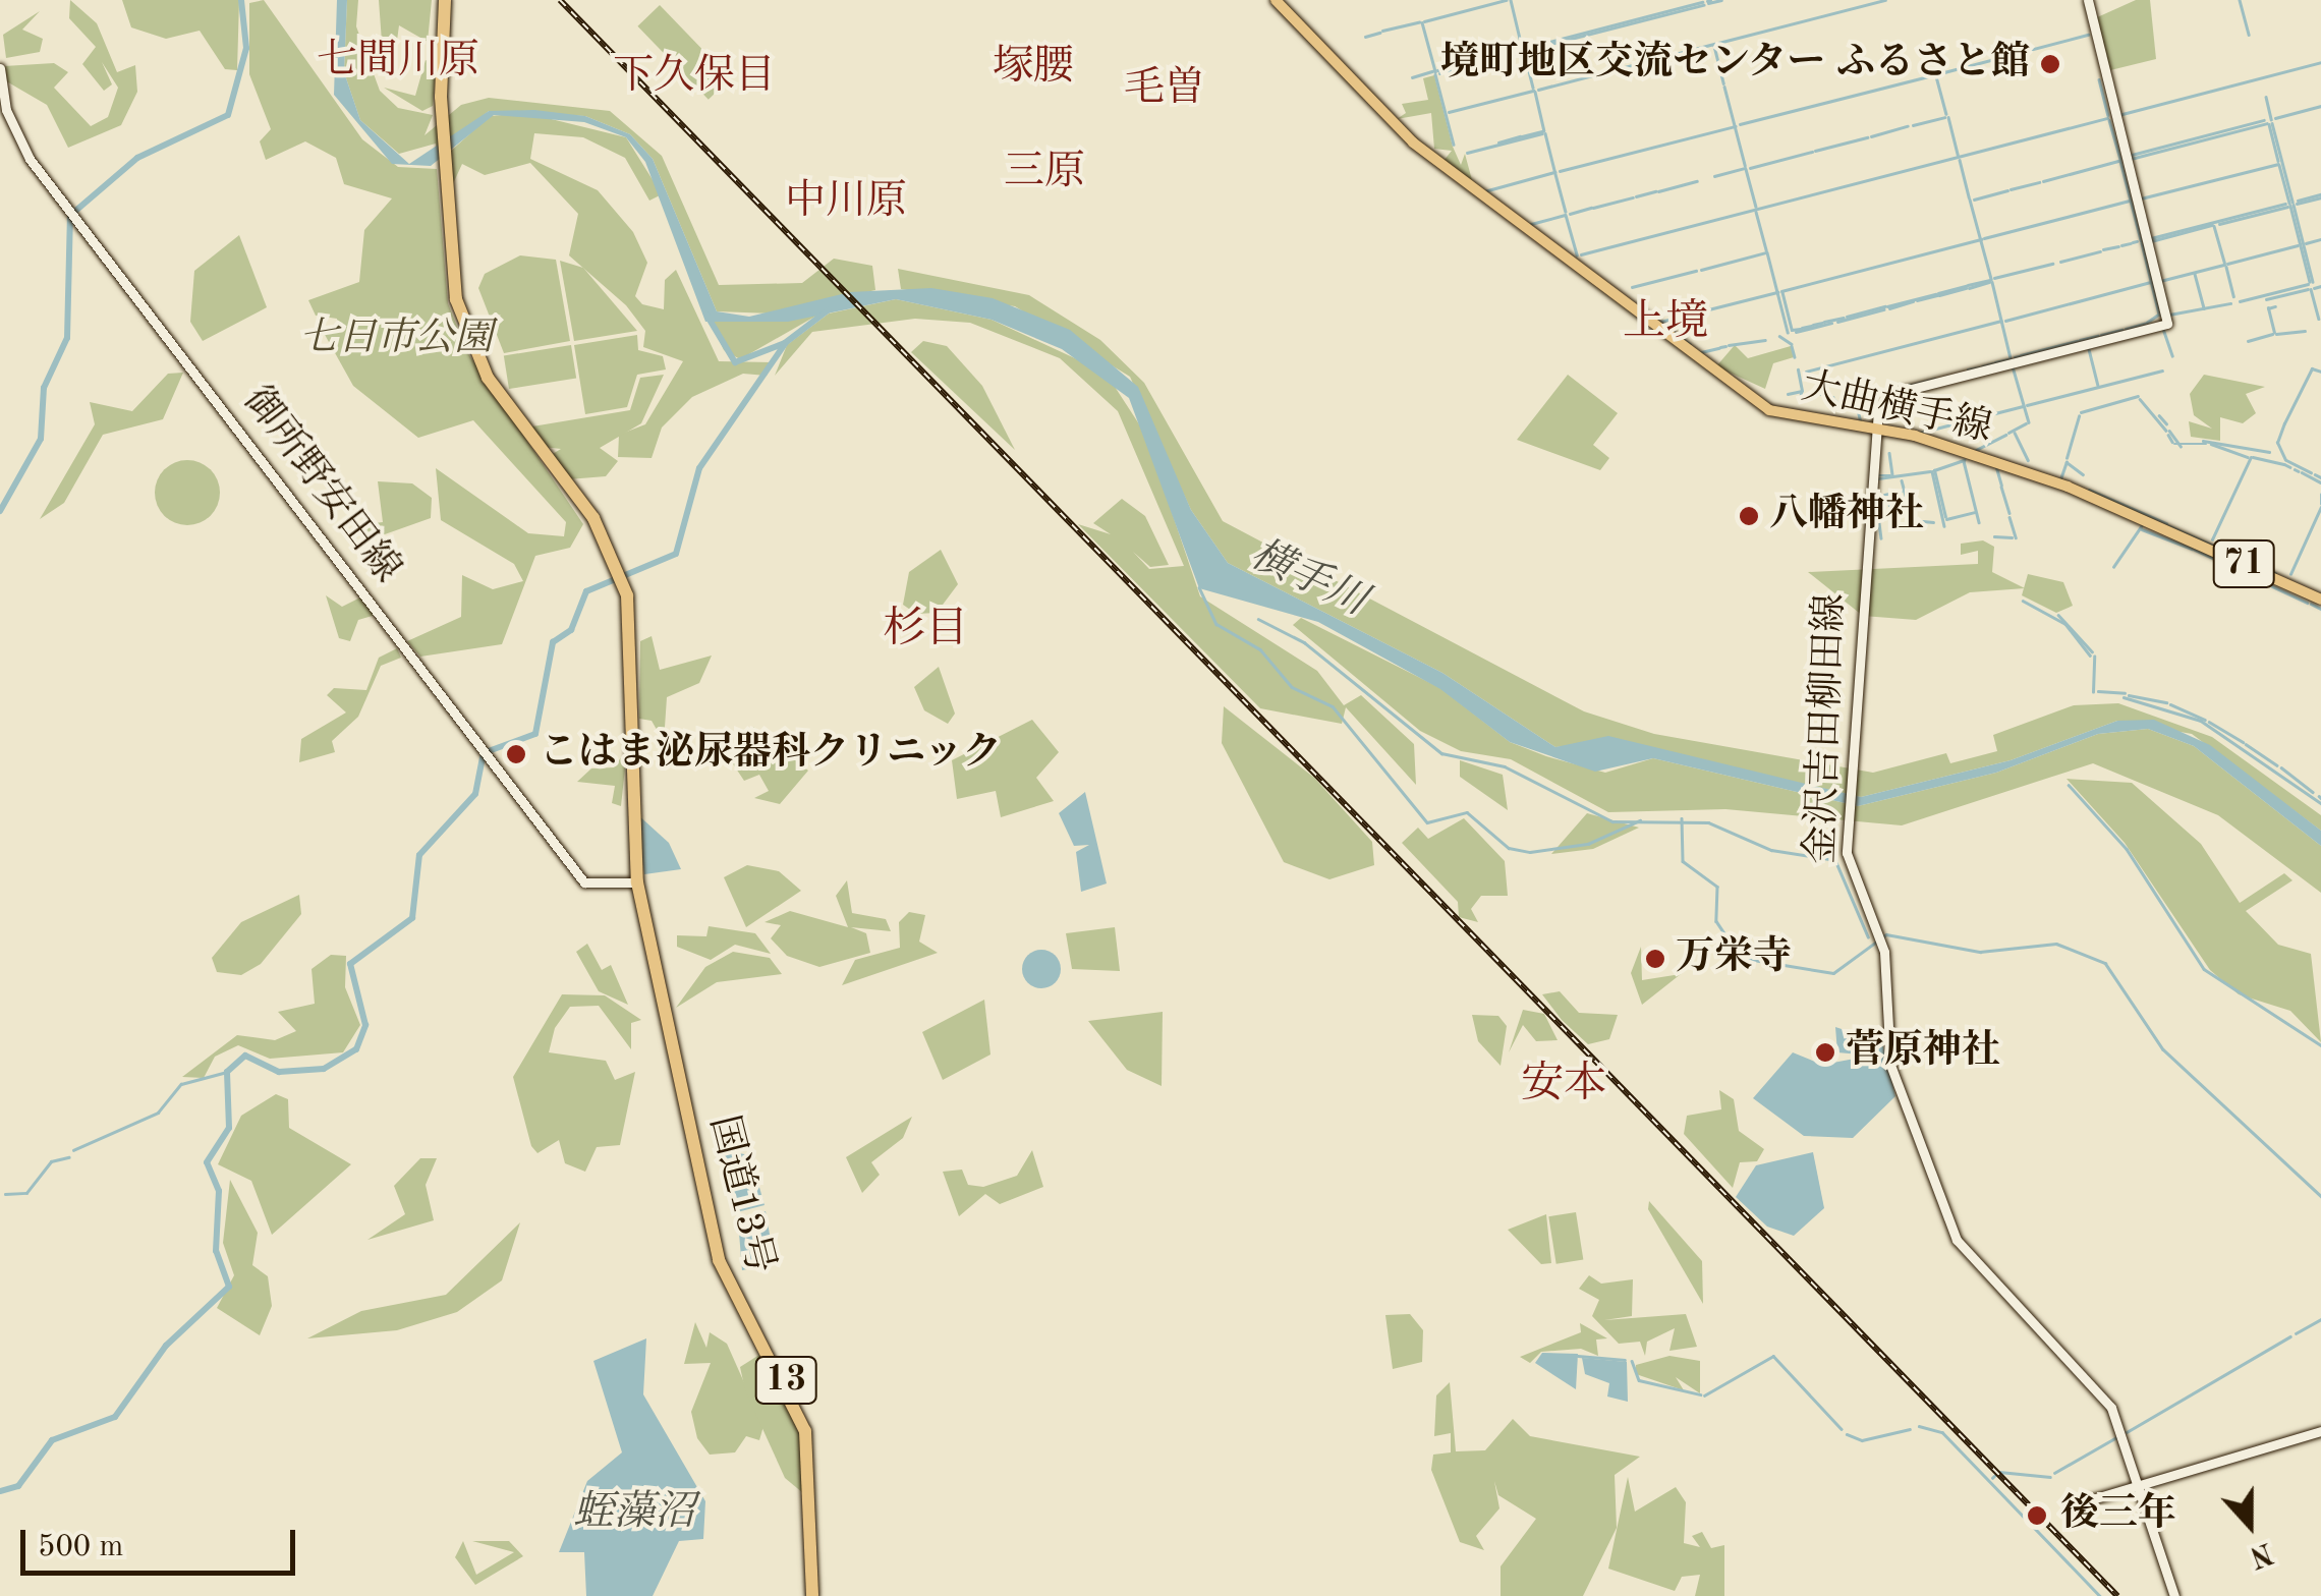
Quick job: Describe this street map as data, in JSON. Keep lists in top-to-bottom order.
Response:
{
  "streets": {
    "highway": ["国道13号", "13"],
    "main road": [
      "大曲横手線",
      "御所野安田線",
      "71",
      "金沢吉田柳田線"
    ]
  },
  "crossings": [
    ["大曲横手線", "金沢吉田柳田線"],
    ["御所野安田線", "国道13号"],
    ["御所野安田線", "13"],
    ["国道13号", "13"]
  ],
  "districts": [
    "七間川原",
    "塚腰",
    "下久保目",
    "毛曽",
    "三原",
    "中川原",
    "上境",
    "杉目",
    "安本"
  ],
  "water": ["横手川", "蛭藻沼"],
  "parks": ["七日市公園"],
  "places": [
    "境町地区交流センター ふるさと館",
    "八幡神社",
    "こはま泌尿器科クリニック",
    "万栄寺",
    "菅原神社",
    "後三年"
  ],
  "scale_bar": "500 m",
  "north": "bottom"
}
